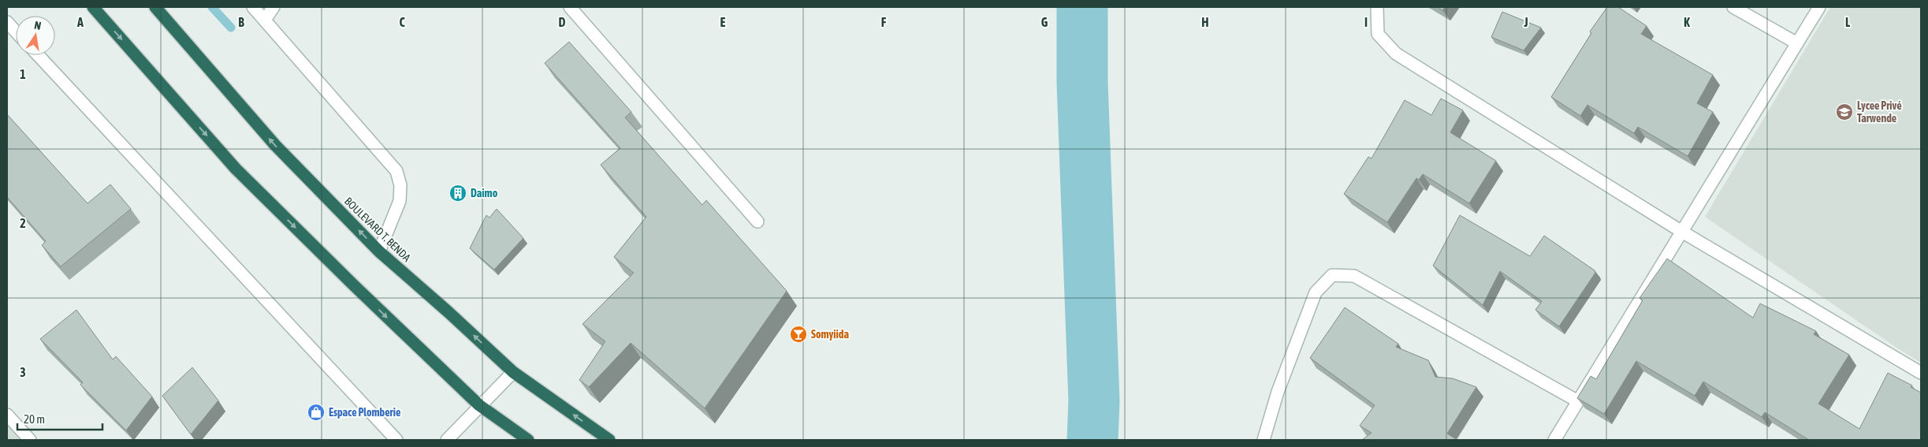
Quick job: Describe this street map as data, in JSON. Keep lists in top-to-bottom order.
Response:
{
  "streets": {
    "highway": ["BOULEVARD T. BENDA"]
  },
  "places": {
    "school or university": ["Lycee Privé Tarwende"],
    "building": ["Daimo"],
    "bar": ["Somyiida"],
    "shop": ["Espace Plomberie"]
  },
  "scale_bar": "20 m",
  "north": "top",
  "grid": {
    "columns": [
      "A",
      "B",
      "C",
      "D",
      "E",
      "F",
      "G",
      "H",
      "I",
      "J",
      "K",
      "L"
    ],
    "rows": ["1", "2", "3"]
  }
}
